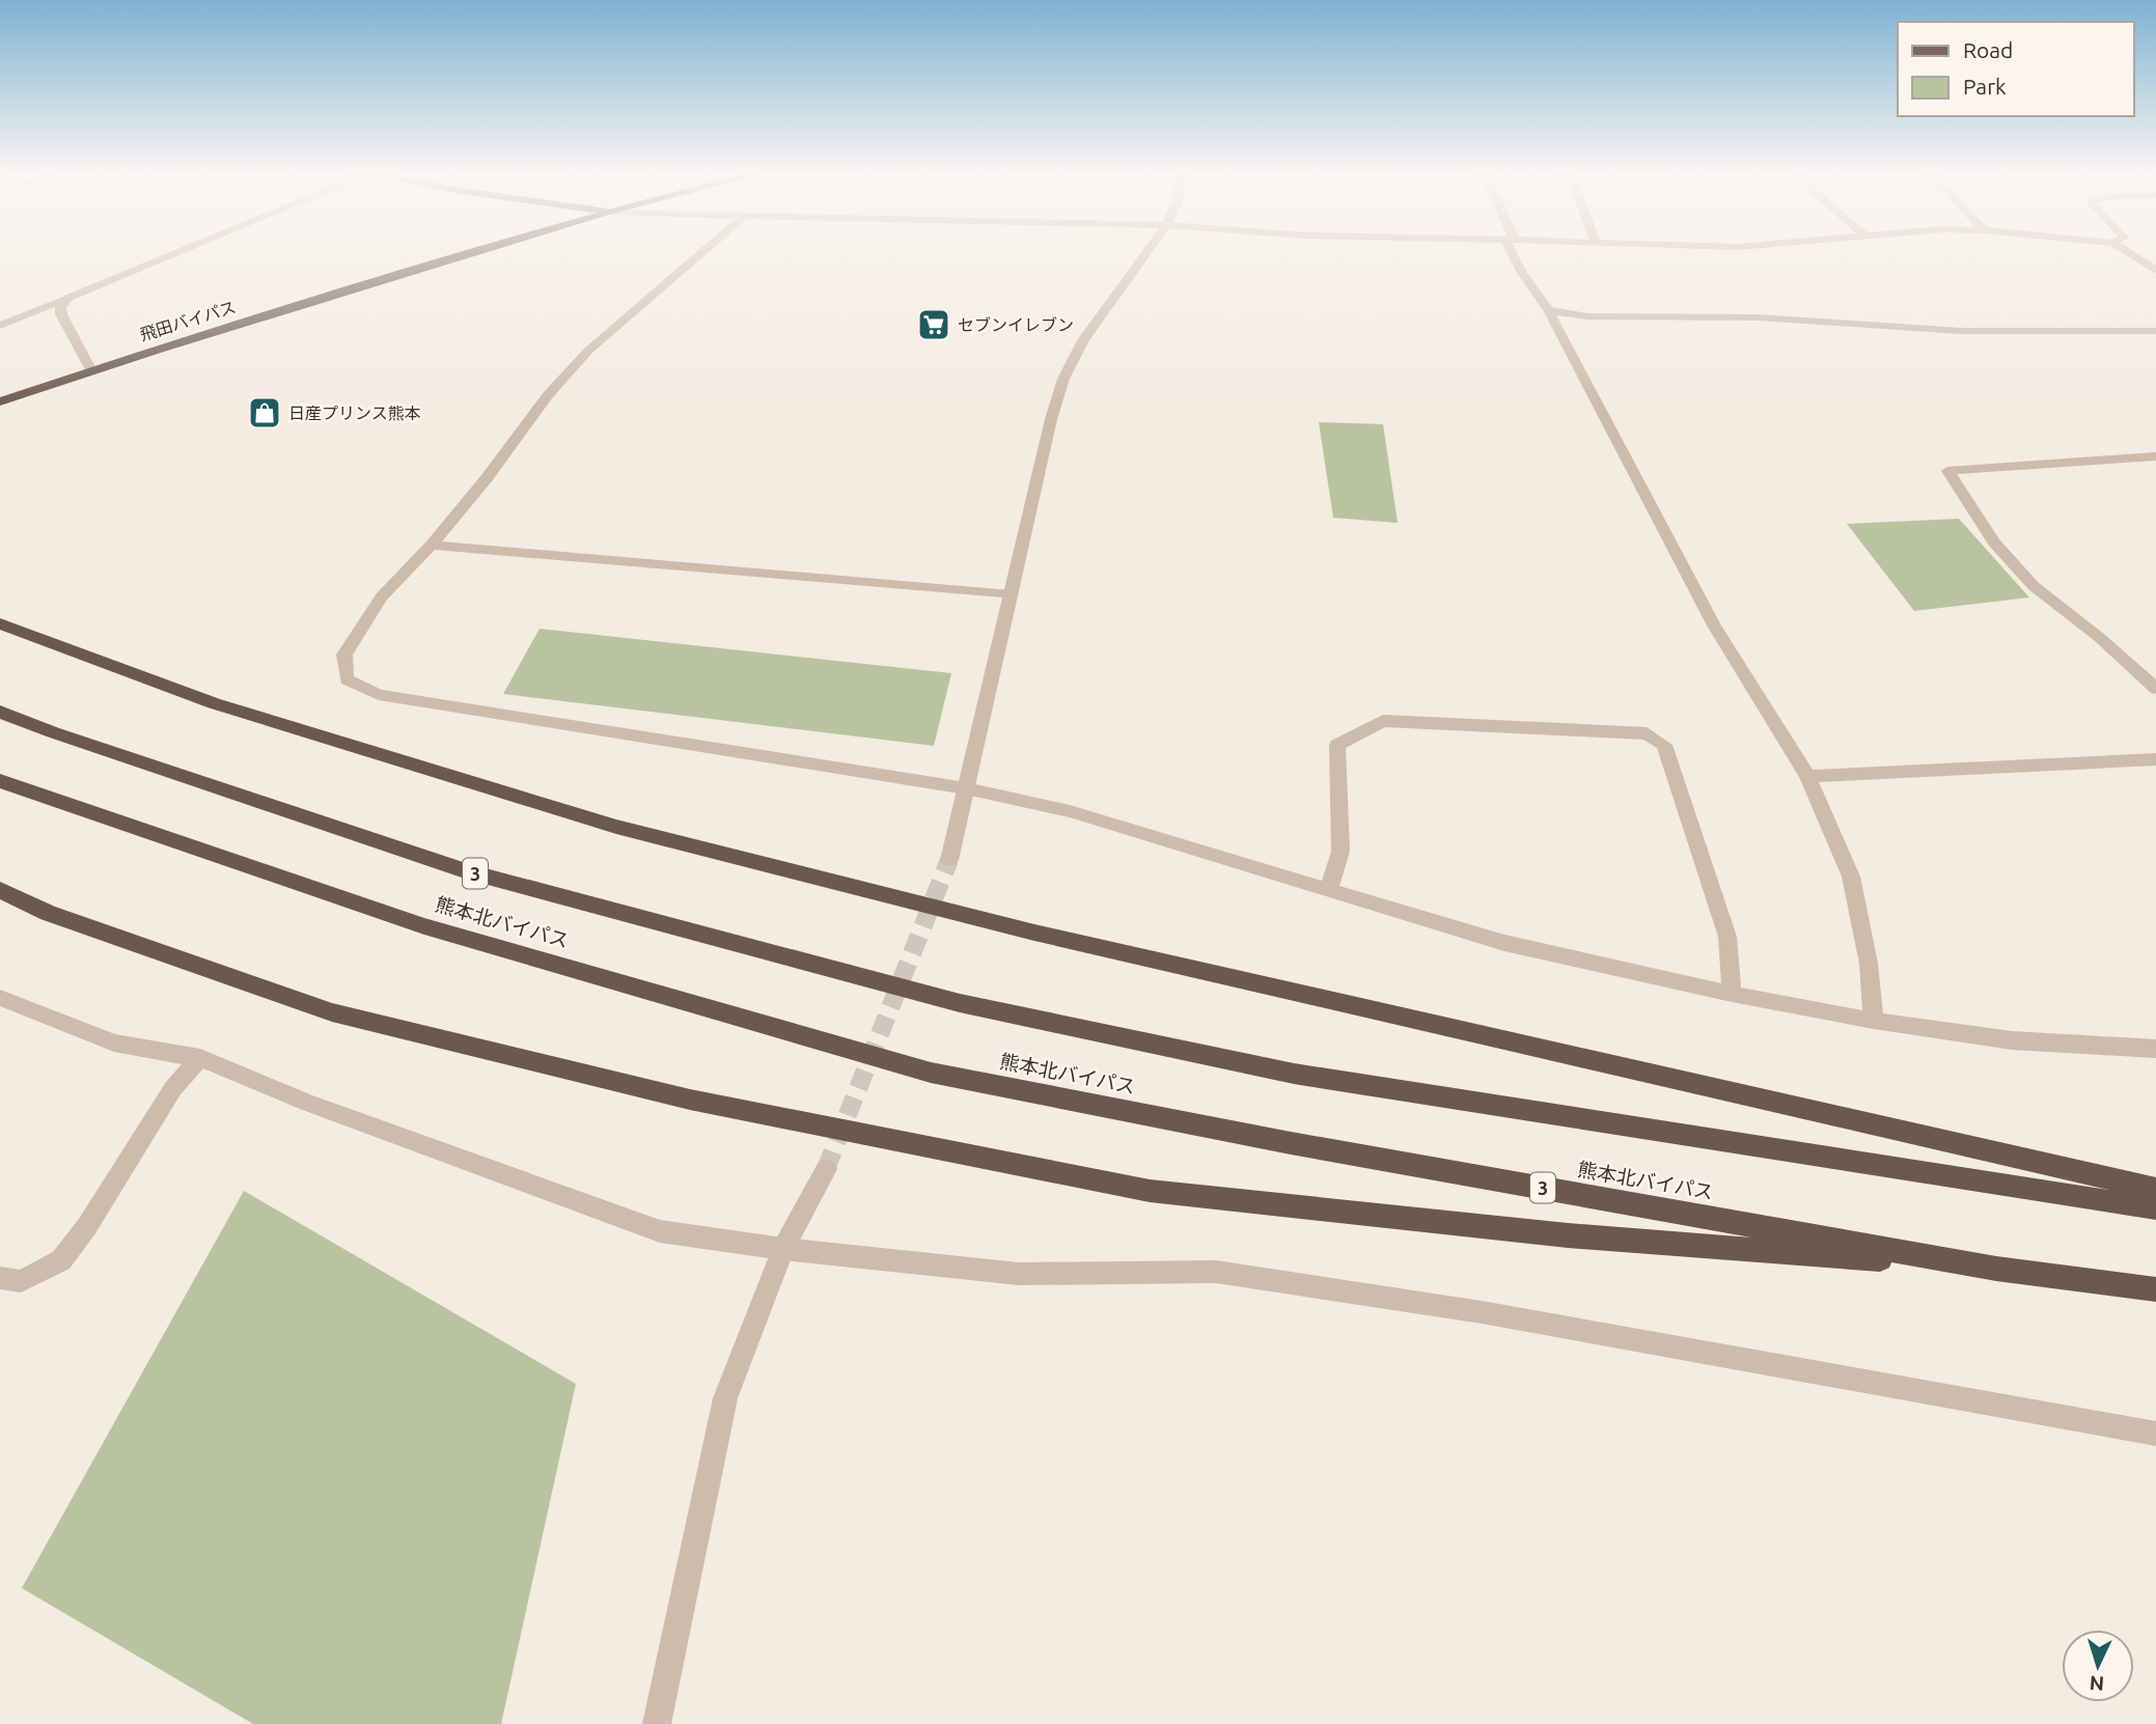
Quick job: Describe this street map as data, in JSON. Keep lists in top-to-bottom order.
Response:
{
  "streets": {
    "highway": ["飛田バイパス", "3", "熊本北バイパス"]
  },
  "places": {
    "supermarket": ["セブンイレブン"],
    "shop": ["日産プリンス熊本"]
  },
  "legend": ["Road", "Park"],
  "north": "bottom"
}
